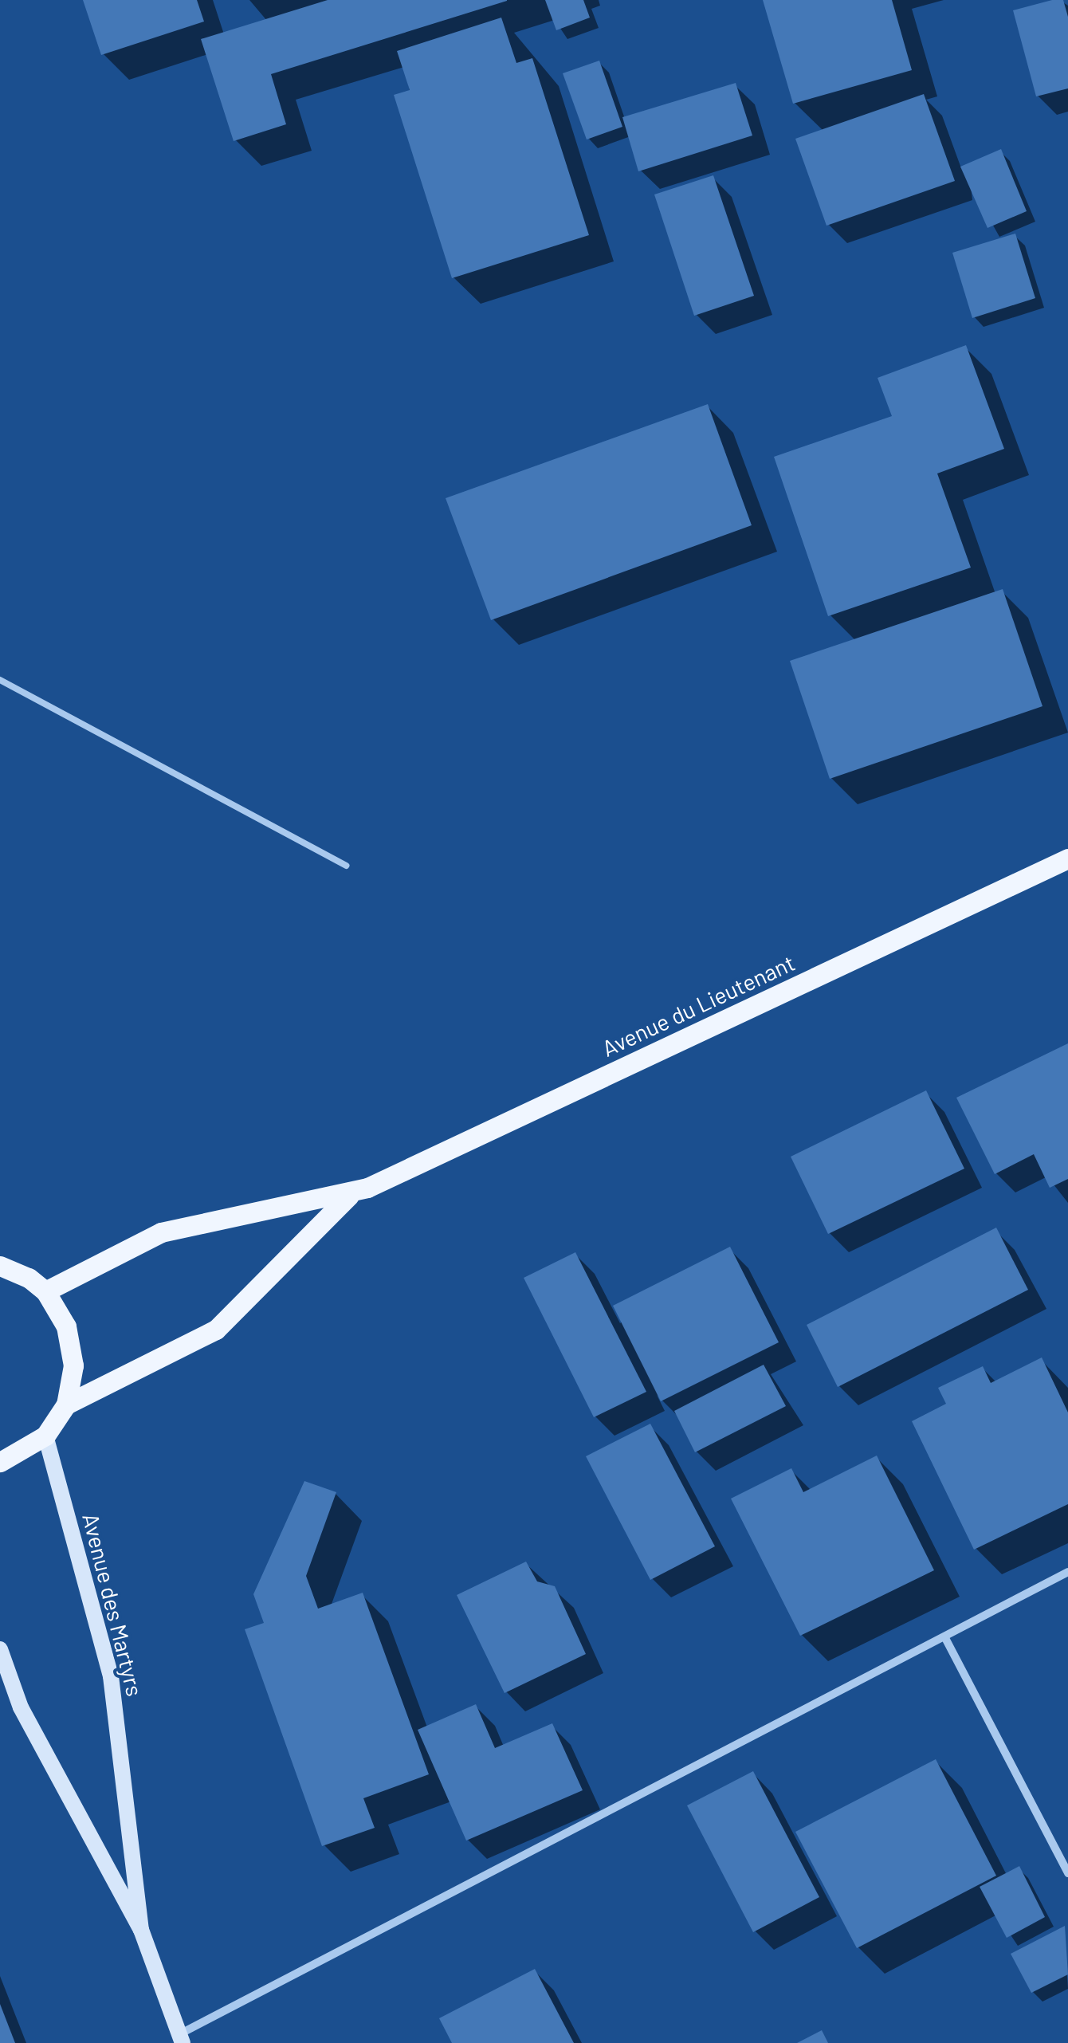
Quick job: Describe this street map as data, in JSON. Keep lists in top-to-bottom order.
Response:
{
  "streets": {
    "main road": ["Avenue du Lieutenant", "Avenue des Martyrs"]
  }
}
